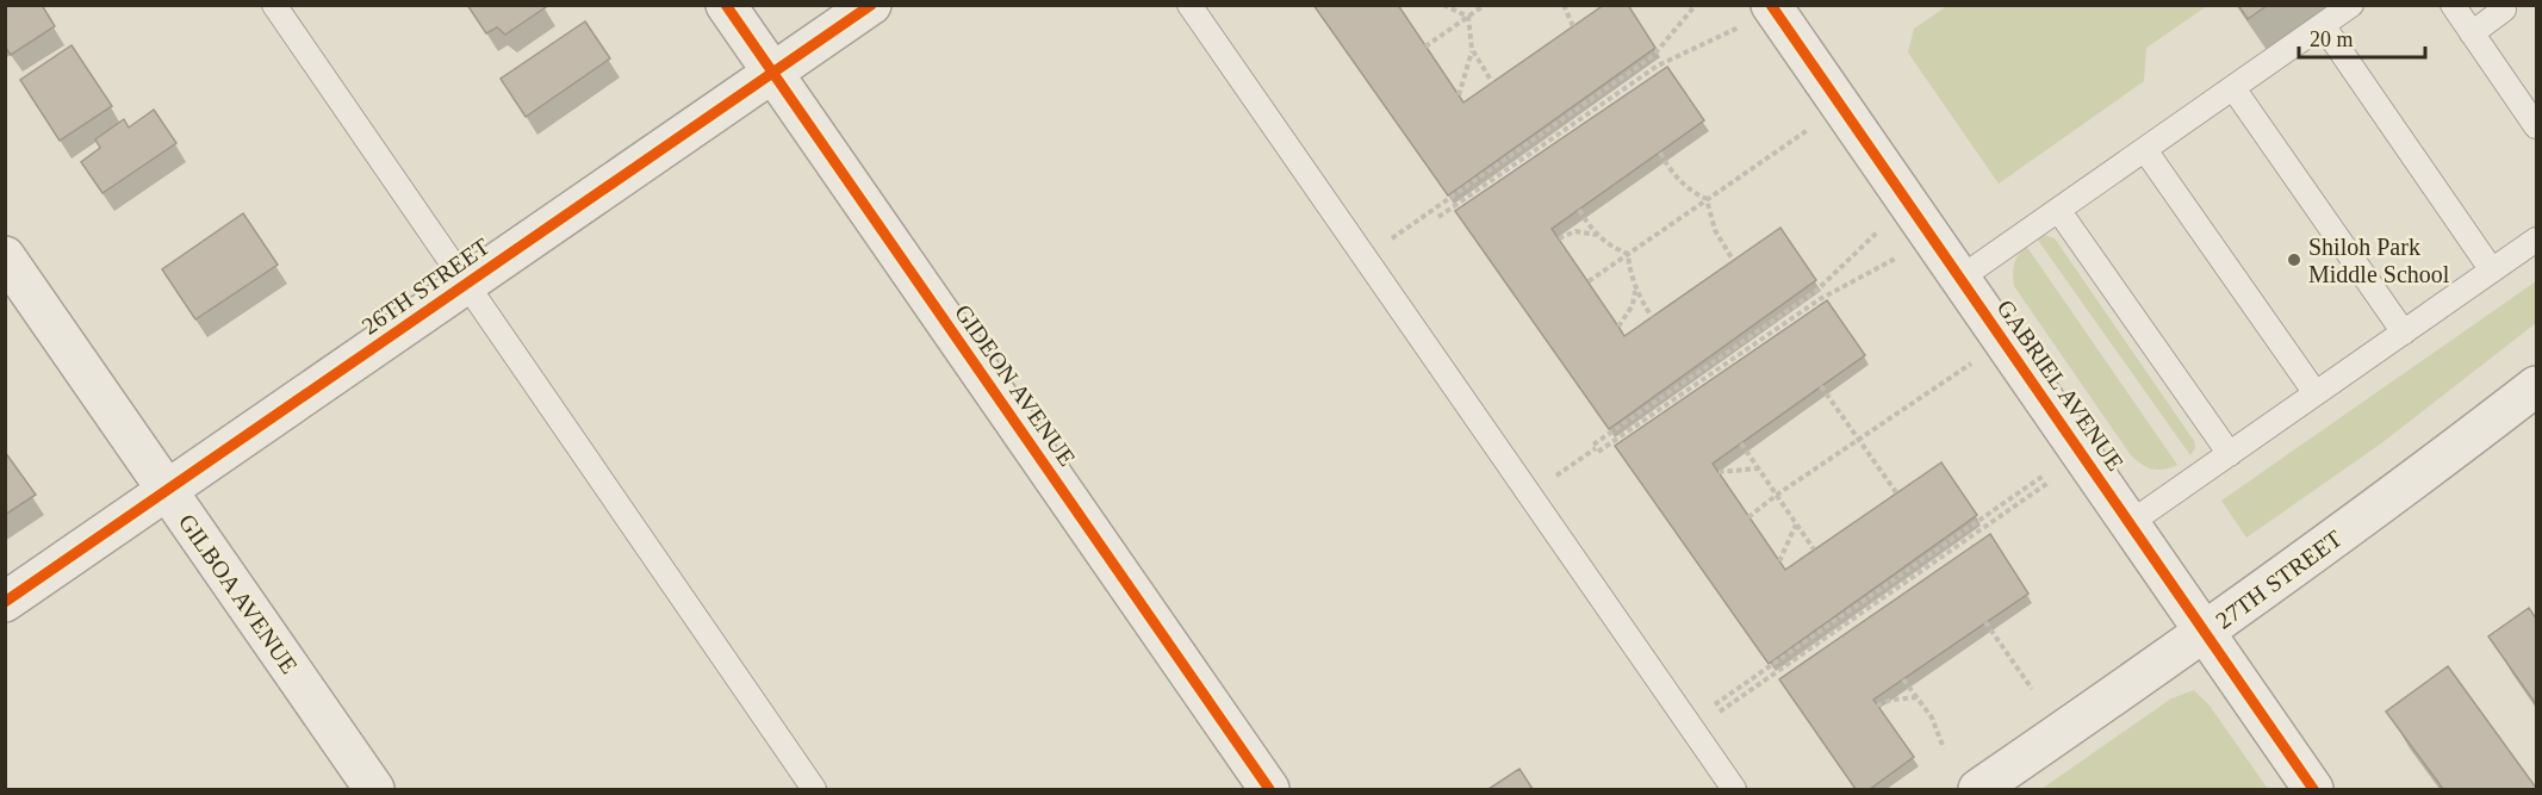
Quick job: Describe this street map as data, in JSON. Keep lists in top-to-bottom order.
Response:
{
  "streets": {
    "street": [
      "26TH STREET",
      "GIDEON AVENUE",
      "GABRIEL AVENUE",
      "27TH STREET",
      "GILBOA AVENUE"
    ]
  },
  "crossings": [
    ["26TH STREET", "GIDEON AVENUE"],
    ["26TH STREET", "GILBOA AVENUE"],
    ["GABRIEL AVENUE", "27TH STREET"]
  ],
  "places": ["Shiloh Park Middle School"],
  "scale_bar": "20 m"
}
